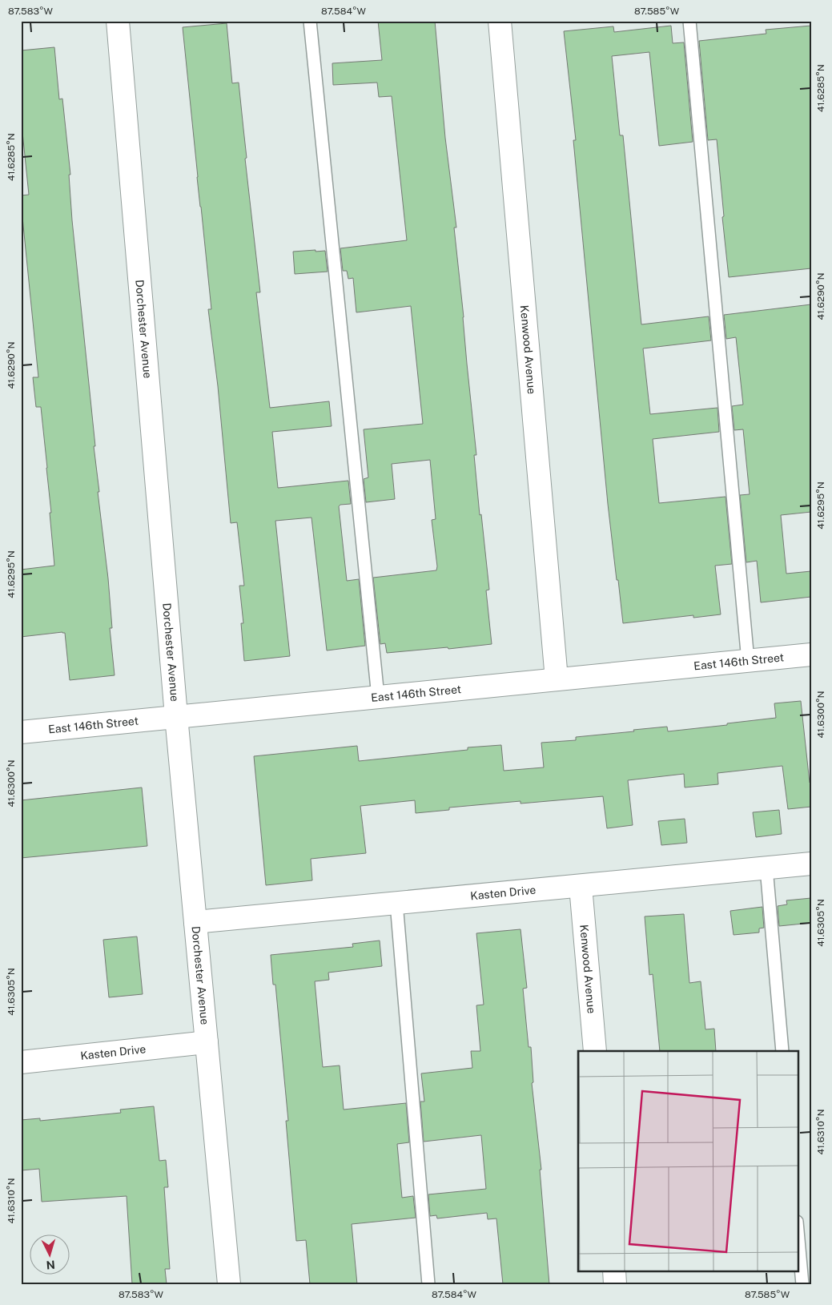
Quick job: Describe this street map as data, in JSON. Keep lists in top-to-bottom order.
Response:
{
  "streets": {
    "street": [
      "Dorchester Avenue",
      "Kenwood Avenue",
      "East 146th Street",
      "Kasten Drive"
    ]
  },
  "crossings": [
    ["Dorchester Avenue", "East 146th Street"],
    ["Dorchester Avenue", "Kasten Drive"],
    ["Kenwood Avenue", "East 146th Street"],
    ["Kenwood Avenue", "Kasten Drive"]
  ],
  "north": "bottom",
  "coordinates": [
    "87.583°W",
    "87.584°W",
    "87.585°W",
    "41.6285°N",
    "41.6290°N",
    "41.6295°N",
    "41.6300°N",
    "41.6305°N",
    "41.6310°N"
  ]
}
